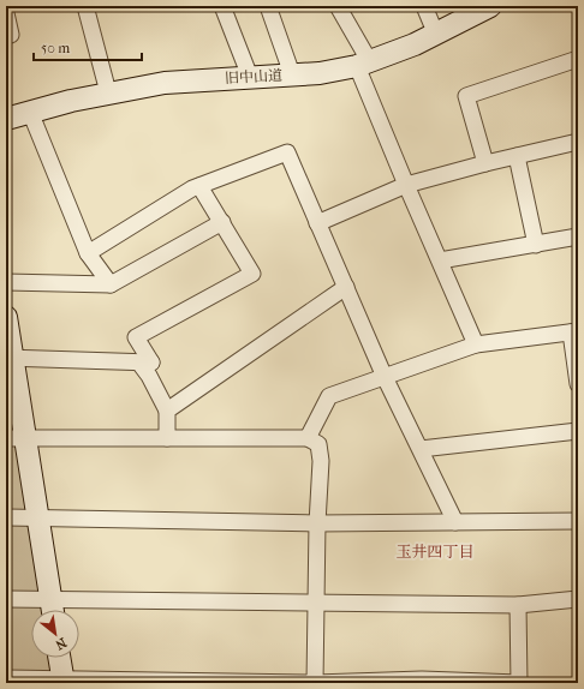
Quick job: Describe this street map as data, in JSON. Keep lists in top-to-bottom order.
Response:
{
  "streets": {
    "main road": ["旧中山道"]
  },
  "districts": ["玉井四丁目"],
  "scale_bar": "50 m",
  "north": "bottom right"
}
